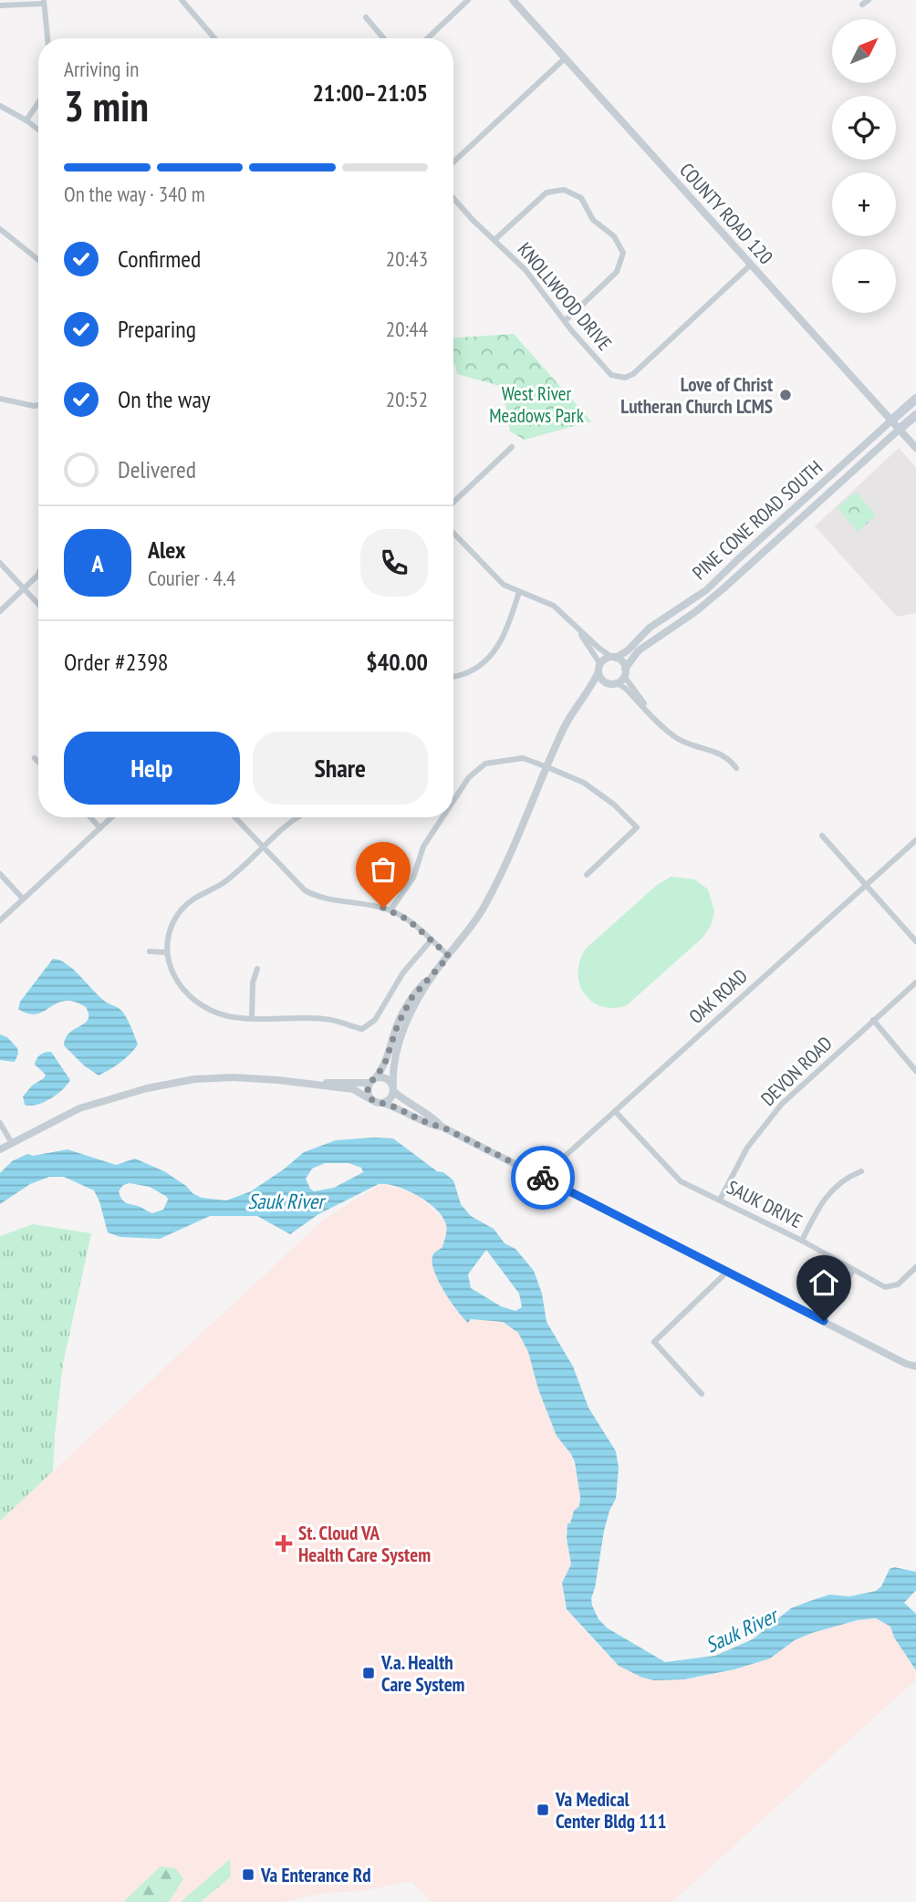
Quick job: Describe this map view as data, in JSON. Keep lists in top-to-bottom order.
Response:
{
  "streets": {
    "main road": ["PINE CONE ROAD SOUTH"],
    "street": [
      "COUNTY ROAD 120",
      "KNOLLWOOD DRIVE",
      "OAK ROAD",
      "DEVON ROAD",
      "SAUK DRIVE"
    ]
  },
  "crossings": [
    ["COUNTY ROAD 120", "KNOLLWOOD DRIVE"],
    ["COUNTY ROAD 120", "PINE CONE ROAD SOUTH"],
    ["OAK ROAD", "SAUK DRIVE"],
    ["DEVON ROAD", "SAUK DRIVE"]
  ],
  "water": ["Sauk River"],
  "parks": ["West River Meadows Park"],
  "places": {
    "other": ["Love of Christ Lutheran Church LCMS"],
    "health": ["St. Cloud VA Health Care System"],
    "transit": ["V.a. Health Care System", "Va Medical Center Bldg 111", "Va Enterance Rd"]
  },
  "north": "top right",
  "page": {
    "map_buttons": ["+", "−"],
    "heading": ["3 min", "Arriving in", "21:00–21:05"],
    "panel": [
      "Alex",
      "Courier · 4.4",
      "Order #2398",
      "$40.00"
    ],
    "bar": "On the way · 340 m",
    "list": [
      ["Confirmed", "20:43"],
      ["Preparing", "20:44"],
      ["On the way", "20:52"],
      "Delivered"
    ],
    "round": "A",
    "buttons": ["Help", "Share"]
  }
}
